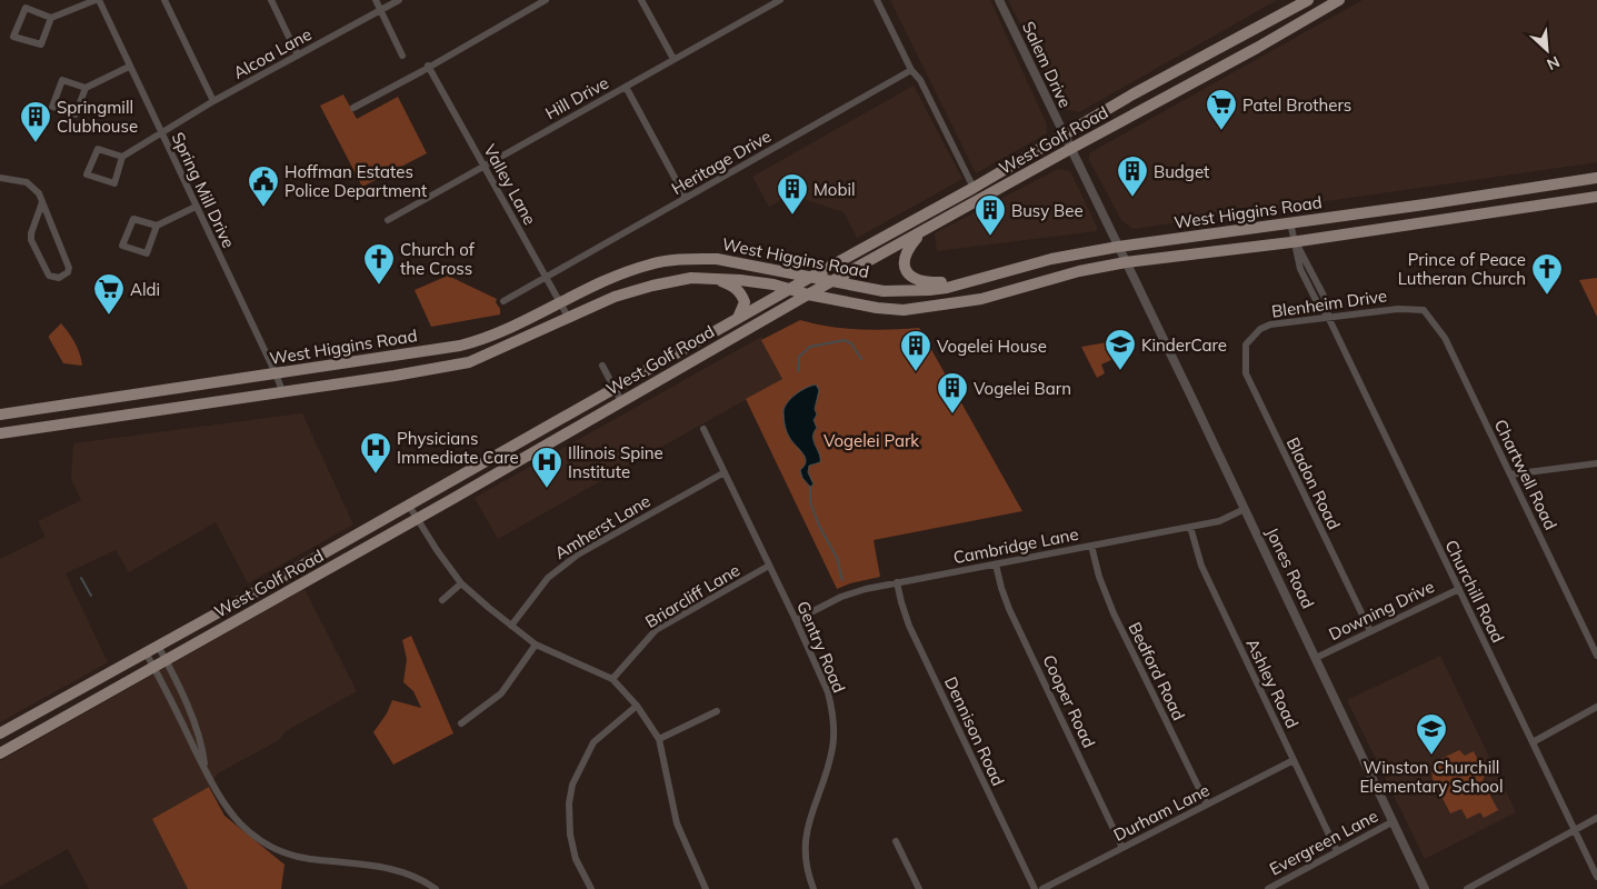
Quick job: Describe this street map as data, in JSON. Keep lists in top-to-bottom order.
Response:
{
  "streets": {
    "main road": ["West Golf Road", "West Higgins Road"],
    "street": [
      "Alcoa Lane",
      "Salem Drive",
      "Hill Drive",
      "Heritage Drive",
      "Valley Lane",
      "Spring Mill Drive",
      "Blenheim Drive",
      "Chartwell Road",
      "Bladon Road",
      "Amherst Lane",
      "Cambridge Lane",
      "Jones Road",
      "Churchill Road",
      "Briarcliff Lane",
      "Downing Drive",
      "Gentry Road",
      "Bedford Road",
      "Ashley Road",
      "Cooper Road",
      "Dennison Road",
      "Durham Lane",
      "Evergreen Lane"
    ]
  },
  "crossings": [
    ["Alcoa Lane", "Spring Mill Drive"],
    ["Salem Drive", "West Golf Road"],
    ["Salem Drive", "West Higgins Road"],
    ["Salem Drive", "Jones Road"],
    ["Hill Drive", "Valley Lane"],
    ["West Golf Road", "West Higgins Road"],
    ["Heritage Drive", "Valley Lane"],
    ["Valley Lane", "West Higgins Road"],
    ["Spring Mill Drive", "West Higgins Road"],
    ["West Higgins Road", "Jones Road"],
    ["West Higgins Road", "Churchill Road"],
    ["Blenheim Drive", "Chartwell Road"],
    ["Blenheim Drive", "Bladon Road"],
    ["Blenheim Drive", "Churchill Road"],
    ["Bladon Road", "Downing Drive"],
    ["Amherst Lane", "Gentry Road"],
    ["Cambridge Lane", "Jones Road"],
    ["Cambridge Lane", "Gentry Road"],
    ["Cambridge Lane", "Bedford Road"],
    ["Cambridge Lane", "Ashley Road"],
    ["Cambridge Lane", "Cooper Road"],
    ["Cambridge Lane", "Dennison Road"],
    ["Jones Road", "Downing Drive"],
    ["Jones Road", "Evergreen Lane"],
    ["Churchill Road", "Downing Drive"],
    ["Briarcliff Lane", "Gentry Road"],
    ["Bedford Road", "Durham Lane"],
    ["Ashley Road", "Durham Lane"],
    ["Ashley Road", "Evergreen Lane"],
    ["Cooper Road", "Durham Lane"]
  ],
  "parks": ["Vogelei Park"],
  "places": {
    "supermarket": ["Patel Brothers", "Aldi"],
    "building": [
      "Springmill Clubhouse",
      "Budget",
      "Mobil",
      "Busy Bee",
      "Vogelei House",
      "Vogelei Barn"
    ],
    "public building": ["Hoffman Estates Police Department"],
    "church": ["Church of the Cross", "Prince of Peace Lutheran Church"],
    "school or university": ["KinderCare", "Winston Churchill Elementary School"],
    "hospital": ["Physicians Immediate Care", "Illinois Spine Institute"]
  },
  "north": "bottom right"
}
